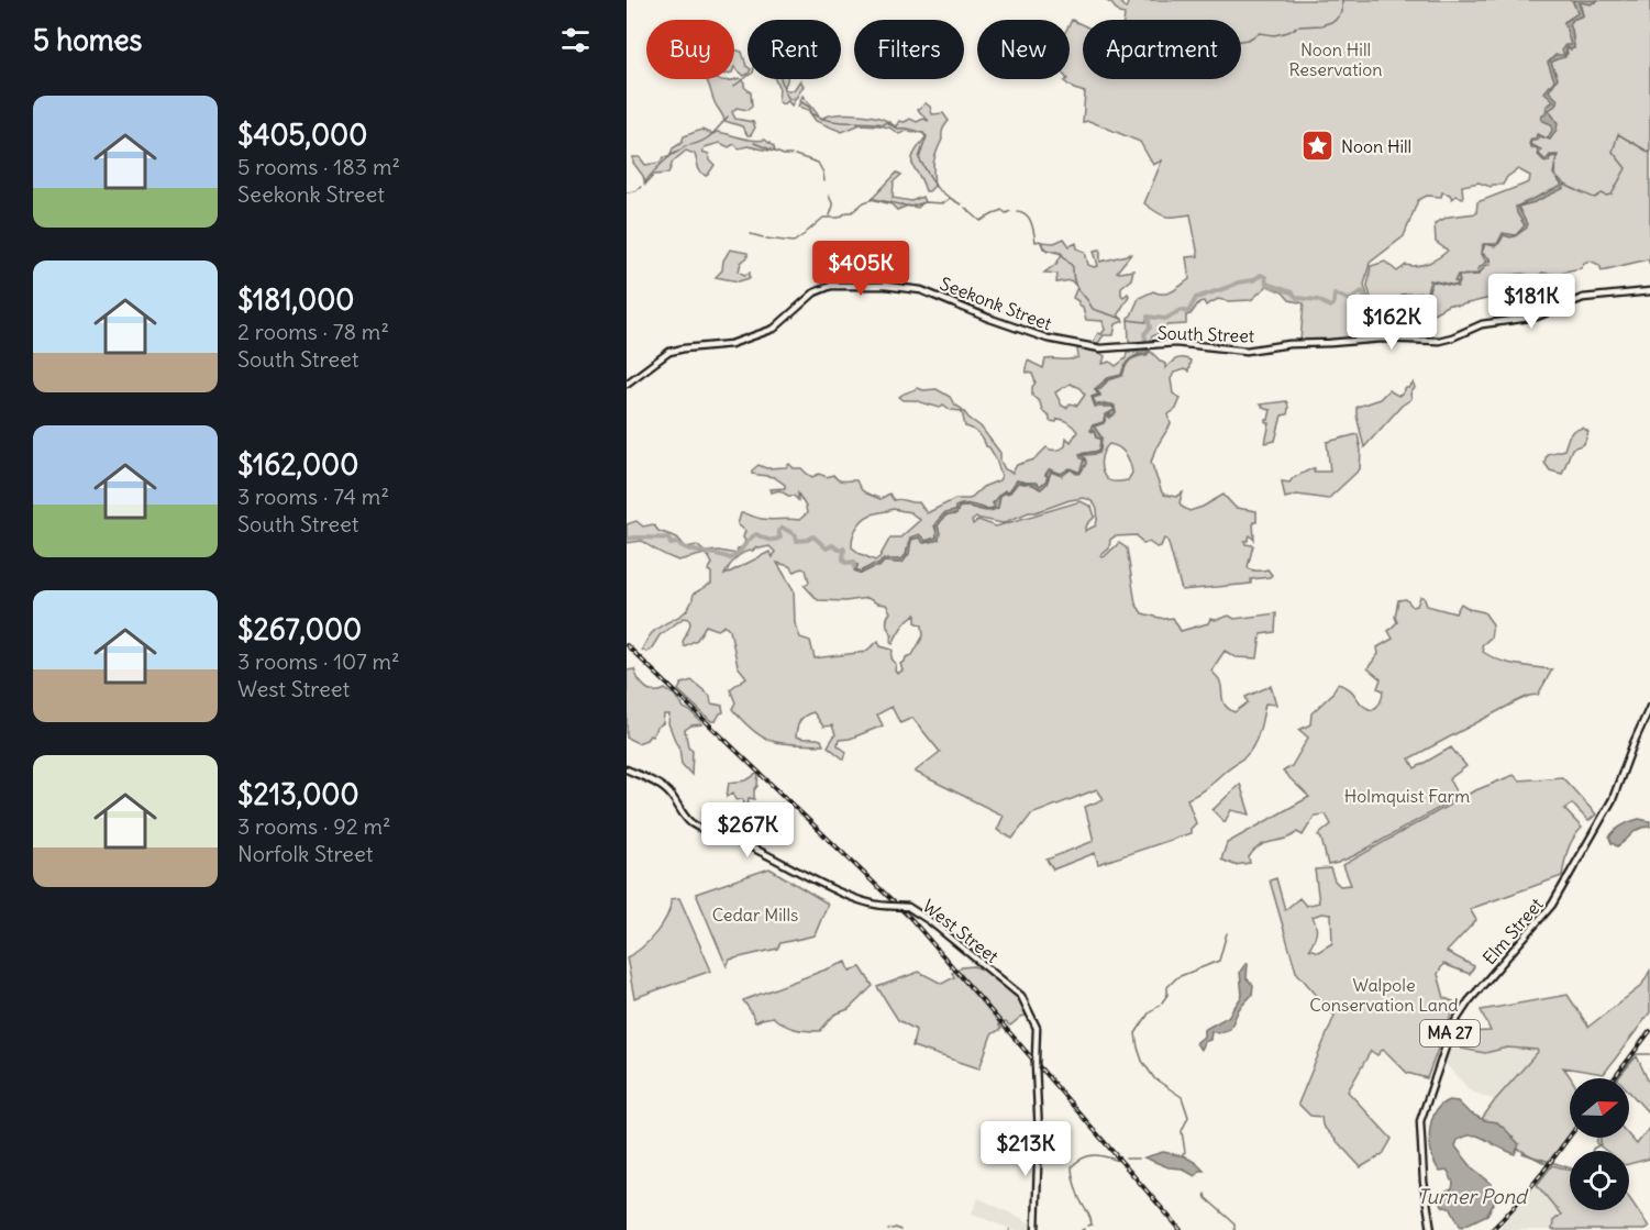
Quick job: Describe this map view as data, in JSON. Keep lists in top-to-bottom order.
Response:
{
  "streets": {
    "main road": [
      "Seekonk Street",
      "South Street",
      "West Street",
      "Elm Street",
      "MA 27"
    ]
  },
  "crossings": [
    ["Seekonk Street", "South Street"]
  ],
  "water": ["Turner Pond"],
  "parks": [
    "Noon Hill Reservation",
    "Holmquist Farm",
    "Cedar Mills",
    "Walpole Conservation Land"
  ],
  "places": {
    "place": ["Noon Hill"]
  },
  "north": "right",
  "page": {
    "heading": "5 homes",
    "chip": [
      "Buy",
      "Rent",
      "Filters",
      "New",
      "Apartment"
    ],
    "list": [
      {
        "name": "$405,000",
        "note": "5 rooms · 183 m² · Seekonk Street"
      },
      {
        "name": "$181,000",
        "note": "2 rooms · 78 m² · South Street"
      },
      {
        "name": "$162,000",
        "note": "3 rooms · 74 m² · South Street"
      },
      {
        "name": "$267,000",
        "note": "3 rooms · 107 m² · West Street"
      },
      {
        "name": "$213,000",
        "note": "3 rooms · 92 m² · Norfolk Street"
      }
    ],
    "price": [
      "$405K",
      "$181K",
      "$162K",
      "$267K",
      "$213K"
    ]
  }
}
